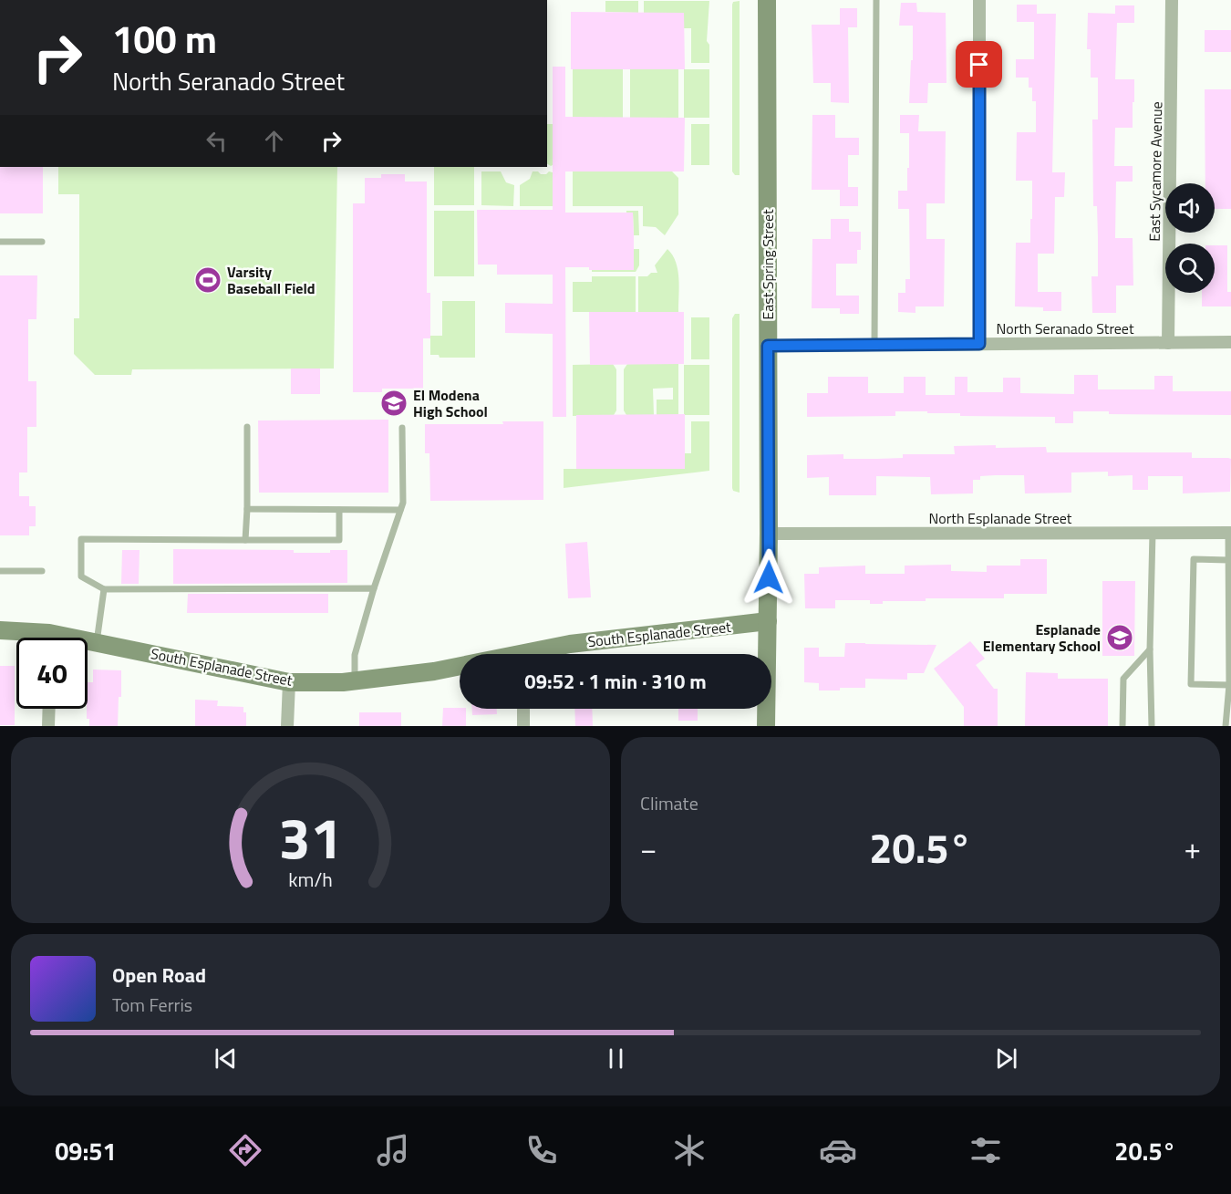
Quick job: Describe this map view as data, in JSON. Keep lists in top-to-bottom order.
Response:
{
  "streets": {
    "street": [
      "East Sycamore Avenue",
      "East Spring Street",
      "North Seranado Street",
      "North Esplanade Street",
      "South Esplanade Street"
    ]
  },
  "crossings": [
    ["East Sycamore Avenue", "North Seranado Street"],
    ["East Spring Street", "North Seranado Street"],
    ["East Spring Street", "North Esplanade Street"],
    ["East Spring Street", "South Esplanade Street"]
  ],
  "places": {
    "sports": ["Varsity Baseball Field"],
    "school or university": ["El Modena High School", "Esplanade Elementary School"]
  },
  "page": {
    "turn": ["100 m", "North Seranado Street"],
    "limit": "40",
    "trip": "09:52 · 1 min · 310 m",
    "tile": "Climate",
    "heat": ["−", "20.5°", "+"],
    "song": ["Open Road", "Tom Ferris"],
    "tabs": ["09:51", "20.5°"],
    "gauge": ["31", "km/h"]
  }
}
